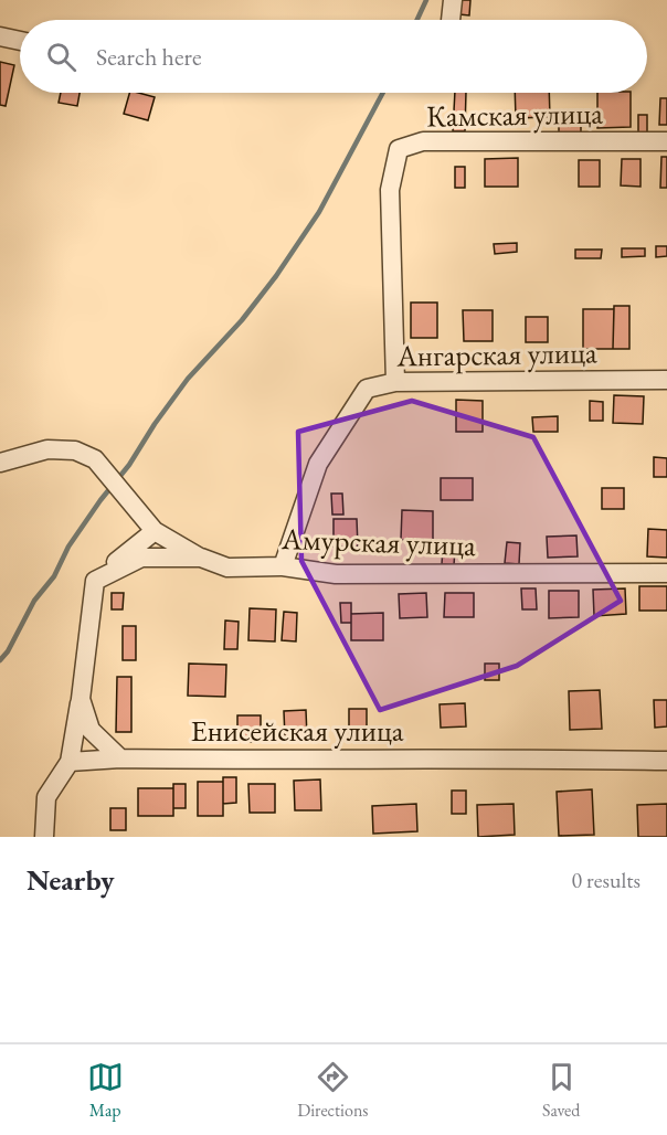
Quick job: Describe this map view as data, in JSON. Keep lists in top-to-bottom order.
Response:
{
  "streets": {
    "street": [
      "Камская улица",
      "Ангарская улица",
      "Амурская улица",
      "Енисейская улица"
    ]
  },
  "crossings": [
    ["Камская улица", "Ангарская улица"],
    ["Ангарская улица", "Амурская улица"]
  ],
  "page": {
    "search": "Search here",
    "heading": ["Nearby", "0 results"],
    "nav": ["Map", "Directions", "Saved"]
  }
}
